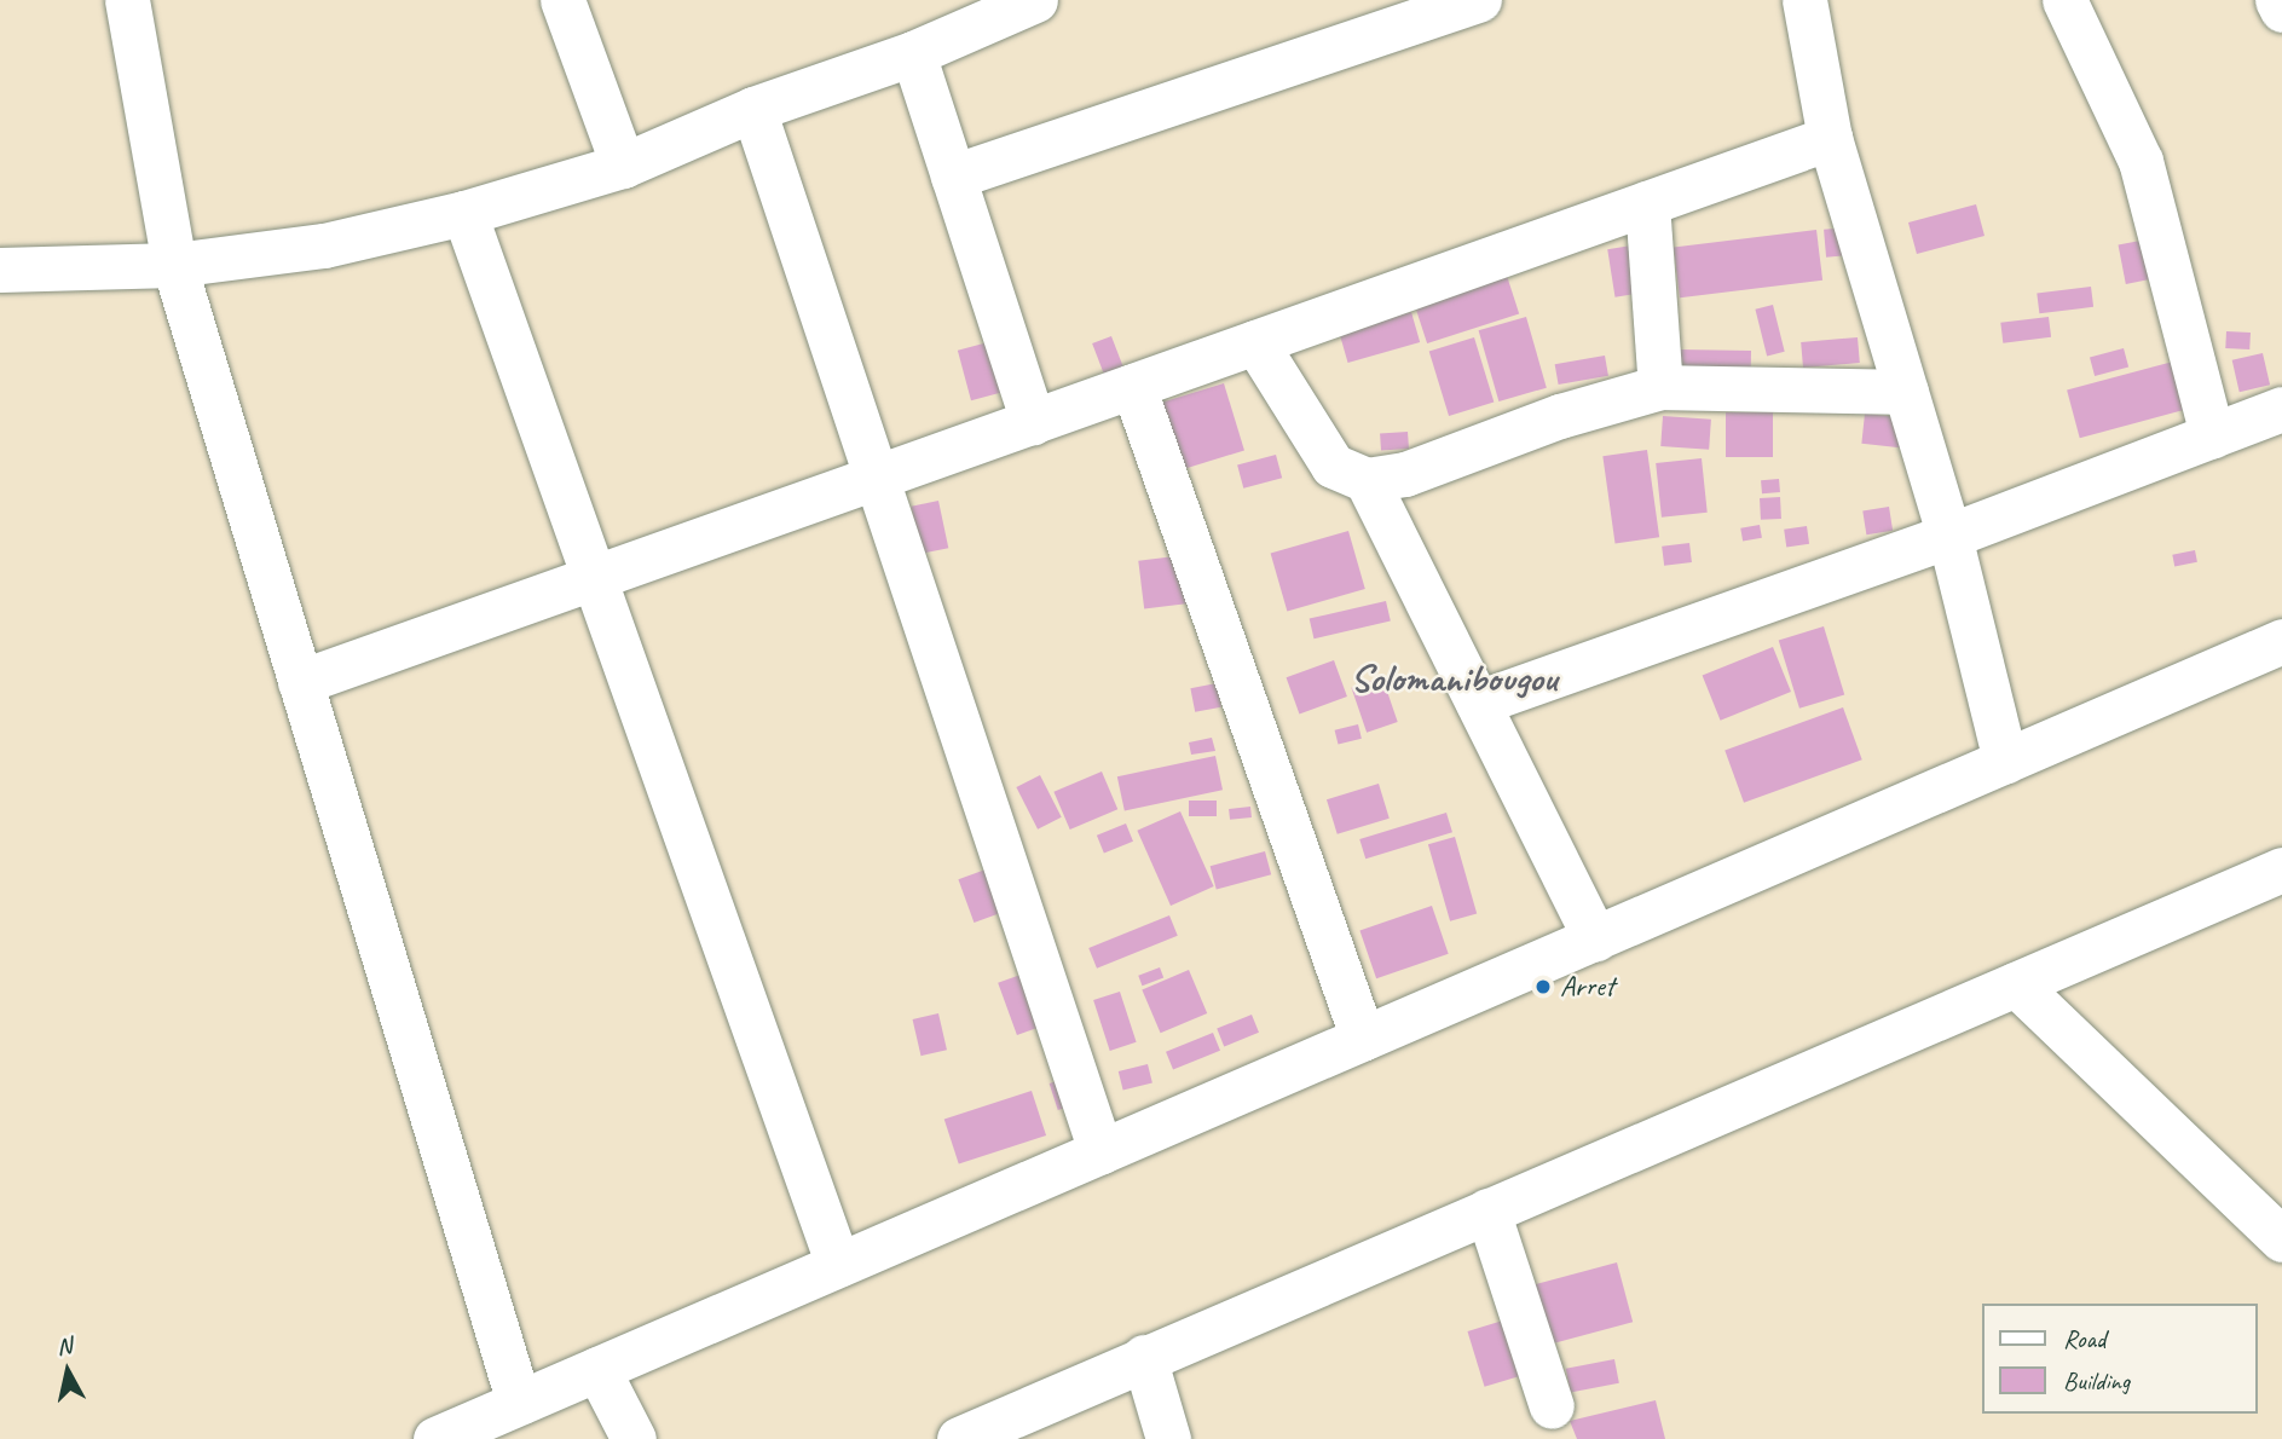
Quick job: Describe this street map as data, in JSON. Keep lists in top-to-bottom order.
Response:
{
  "districts": ["Solomanibougou"],
  "places": ["Arret"],
  "legend": ["Road", "Building"],
  "north": "top"
}
